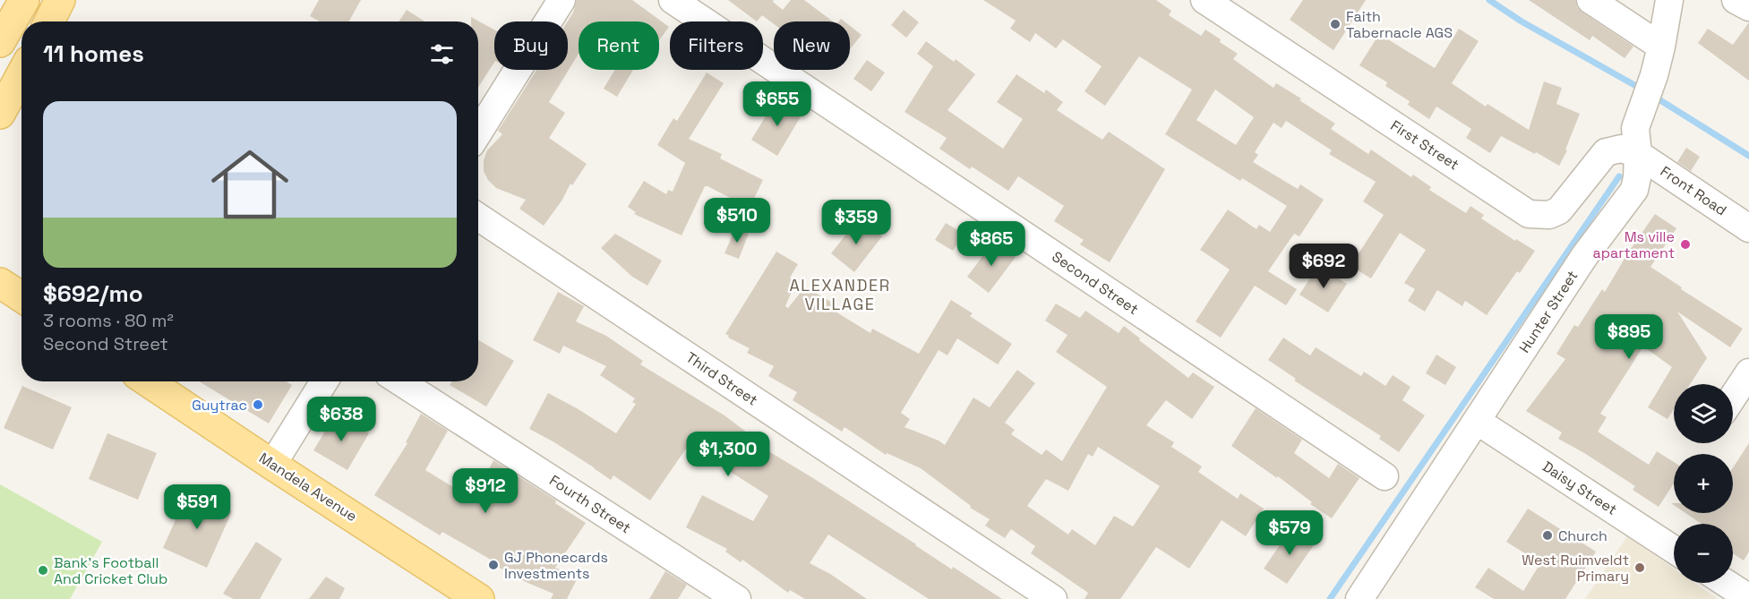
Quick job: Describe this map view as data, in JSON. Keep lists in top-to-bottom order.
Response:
{
  "streets": {
    "main road": ["Mandela Avenue"],
    "street": [
      "First Street",
      "Front Road",
      "Second Street",
      "Hunter Street",
      "Third Street",
      "Daisy Street",
      "Fourth Street"
    ]
  },
  "crossings": [
    ["First Street", "Front Road"],
    ["First Street", "Hunter Street"],
    ["Front Road", "Hunter Street"],
    ["Hunter Street", "Daisy Street"]
  ],
  "districts": ["ALEXANDER VILLAGE"],
  "places": [
    "Faith Tabernacle AGS",
    "Ms ville apartament",
    "Guytrac",
    "Church",
    "GJ Phonecards Investments",
    "West Ruimveldt Primary",
    "Bank's Football And Cricket Club"
  ],
  "page": {
    "chip": [
      "Buy",
      "Rent",
      "Filters",
      "New"
    ],
    "heading": "11 homes",
    "price": [
      "$655",
      "$510",
      "$359",
      "$865",
      "$692",
      "$895",
      "$638",
      "$1,300",
      "$912",
      "$591",
      "$579"
    ],
    "list": [
      {
        "name": "$692/mo",
        "note": "3 rooms · 80 m² · Second Street"
      }
    ],
    "map_buttons": ["+", "−"]
  }
}
